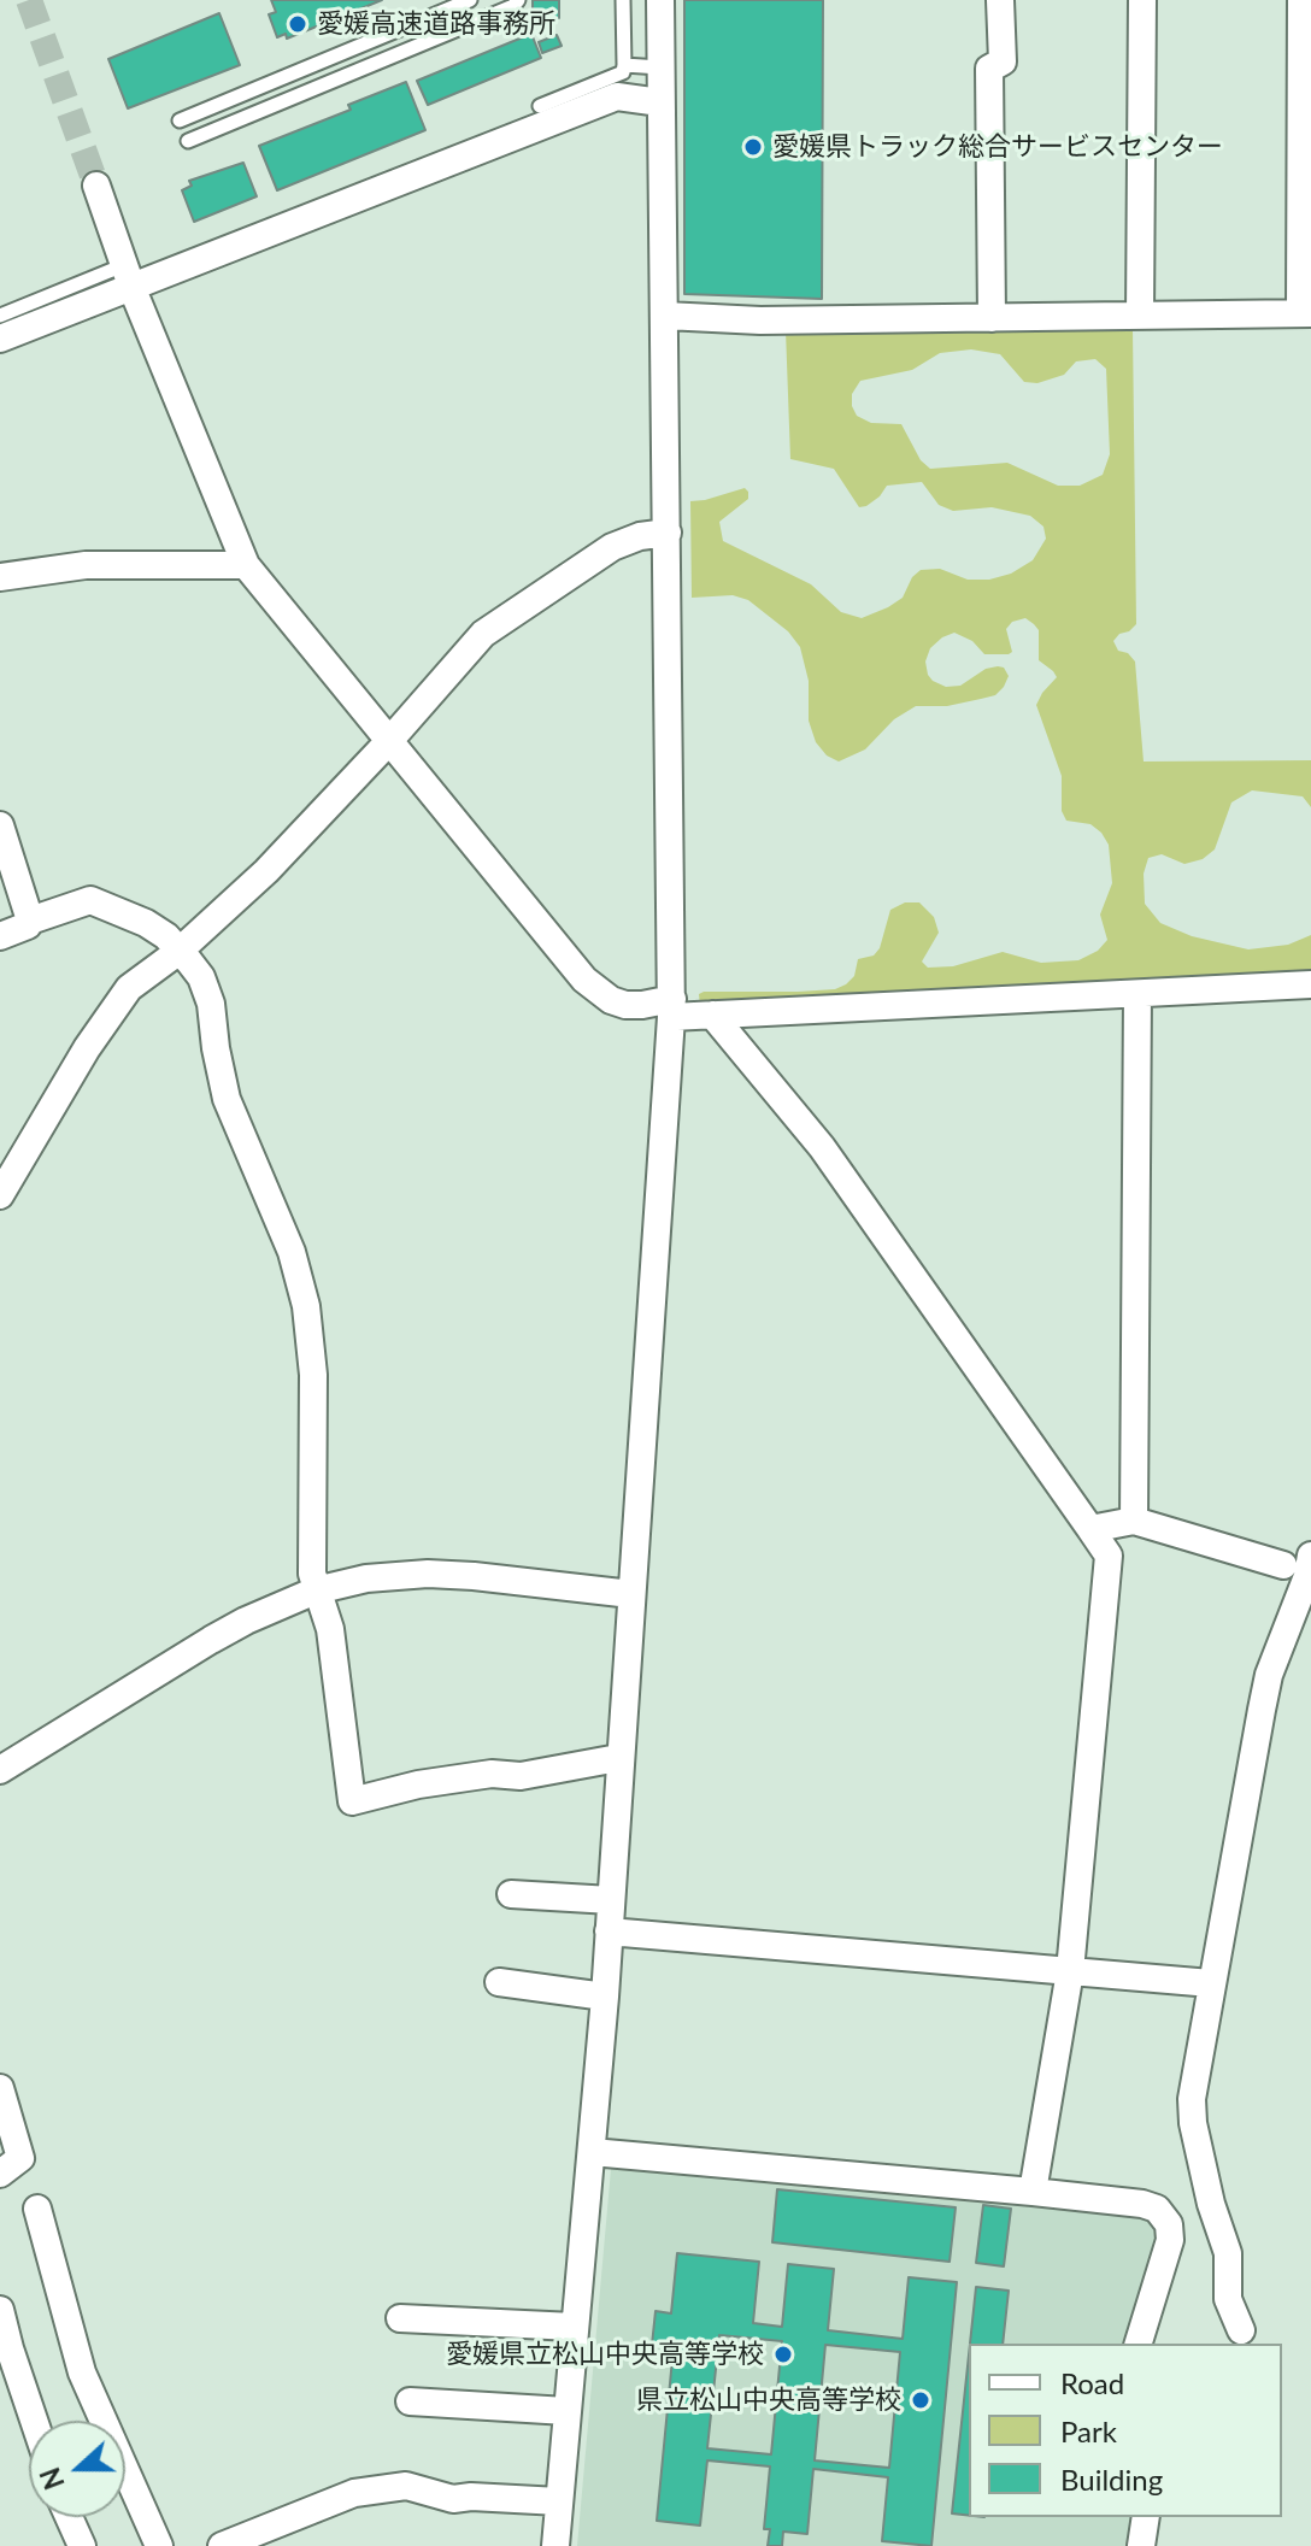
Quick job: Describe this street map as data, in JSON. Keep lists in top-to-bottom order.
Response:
{
  "places": [
    "愛媛高速道路事務所",
    "愛媛県トラック総合サービスセンター",
    "愛媛県立松山中央高等学校",
    "県立松山中央高等学校"
  ],
  "legend": ["Road", "Park", "Building"],
  "north": "left"
}
